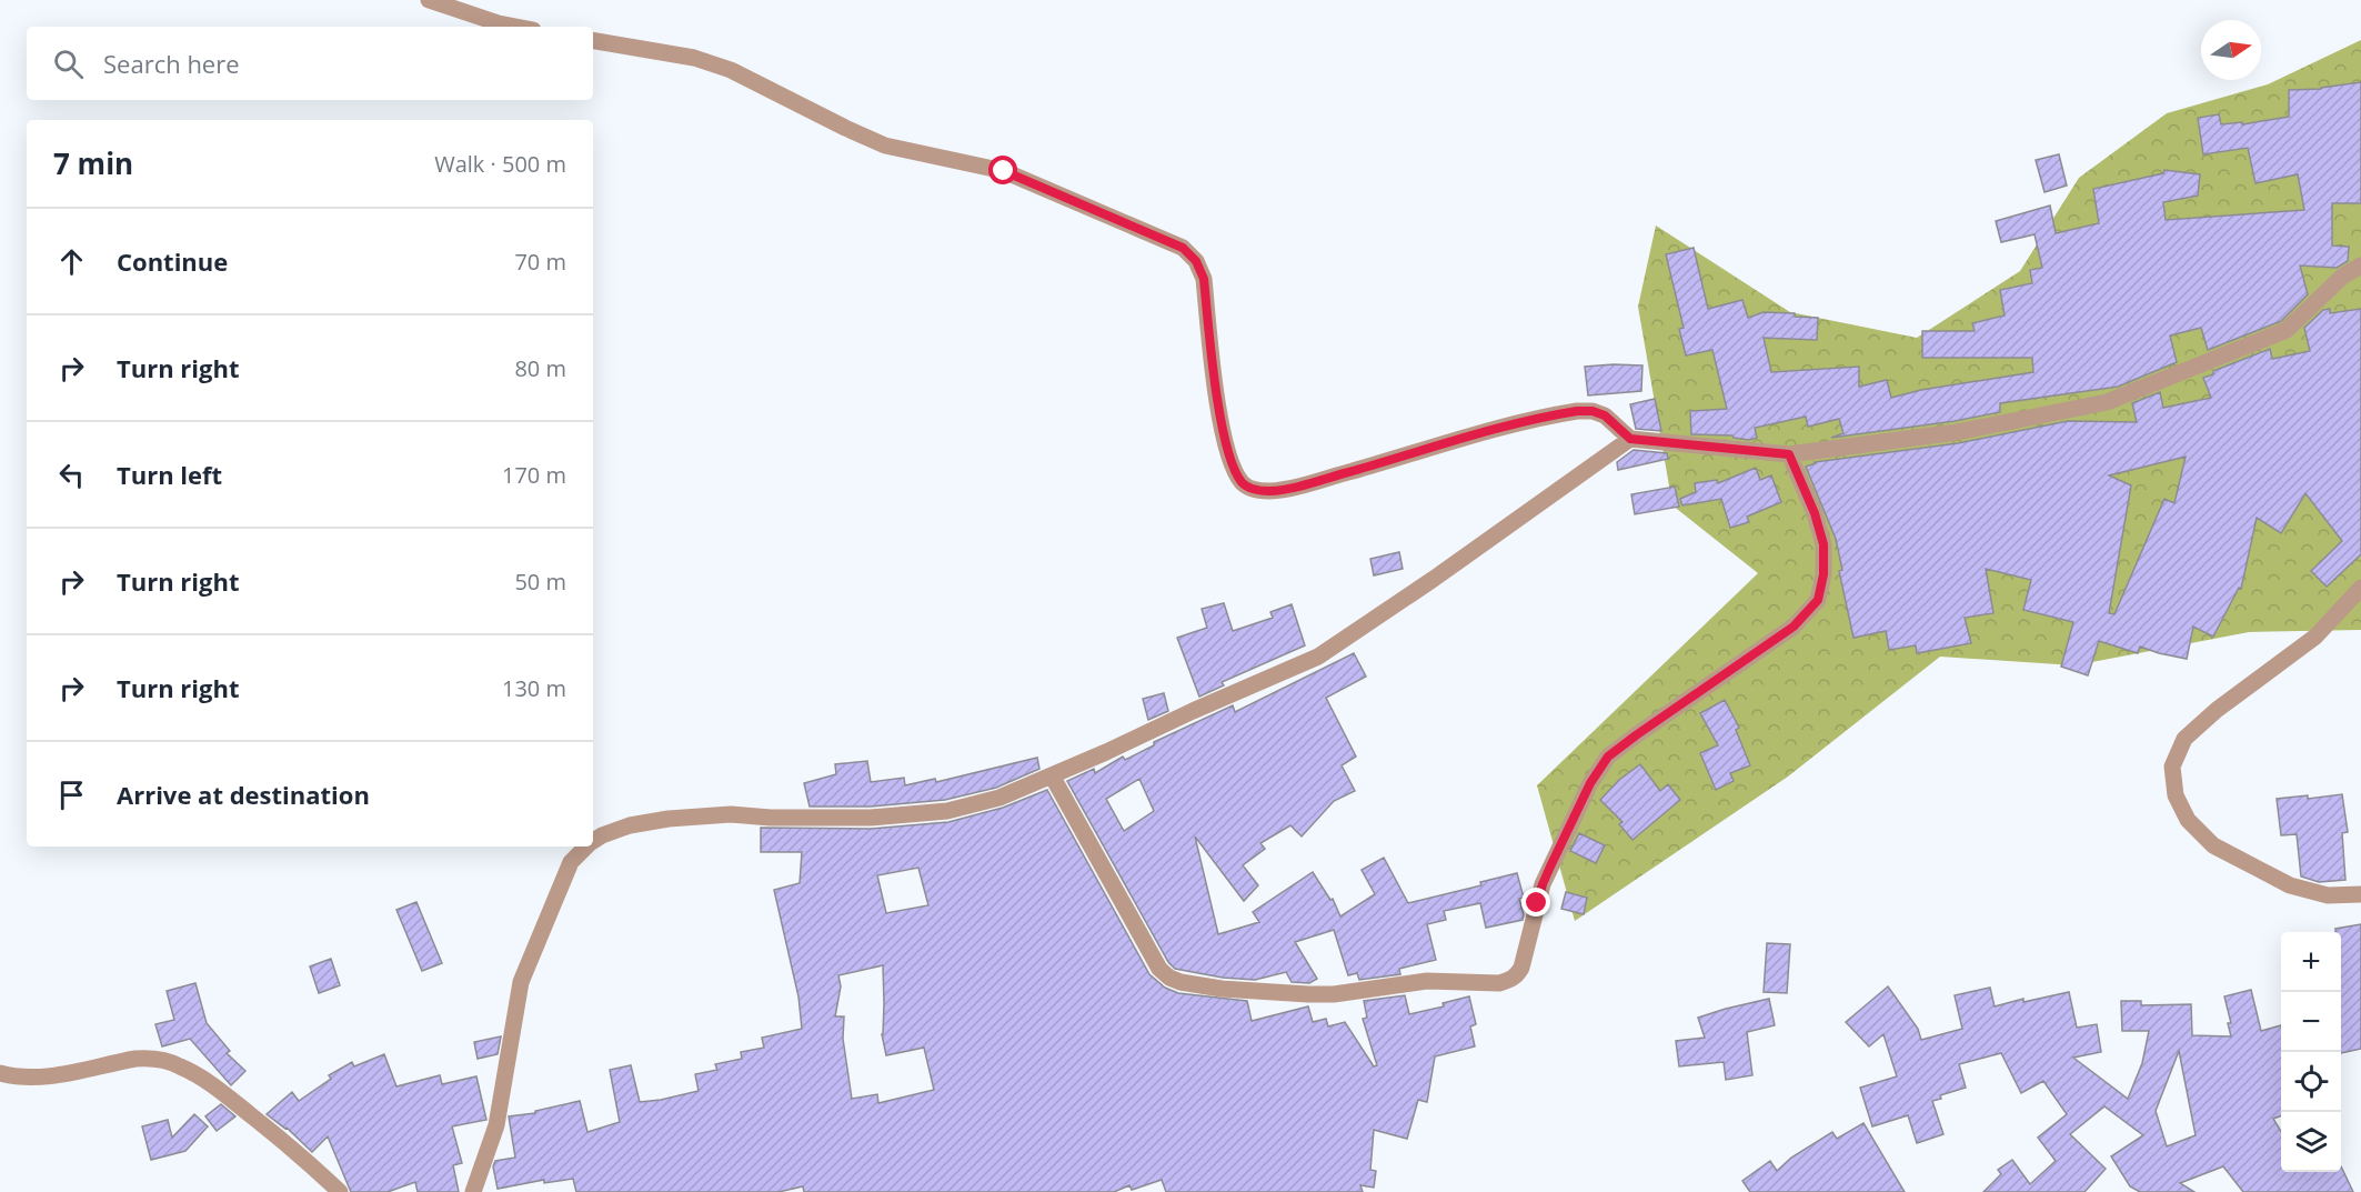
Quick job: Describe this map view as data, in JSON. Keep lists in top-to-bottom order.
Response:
{
  "north": "right",
  "page": {
    "search": "Search here",
    "heading": ["7 min", "Walk · 500 m"],
    "list": [
      ["Continue", "70 m"],
      ["Turn right", "80 m"],
      ["Turn left", "170 m"],
      ["Turn right", "50 m"],
      ["Turn right", "130 m"],
      "Arrive at destination"
    ],
    "map_buttons": ["+", "−"]
  }
}
